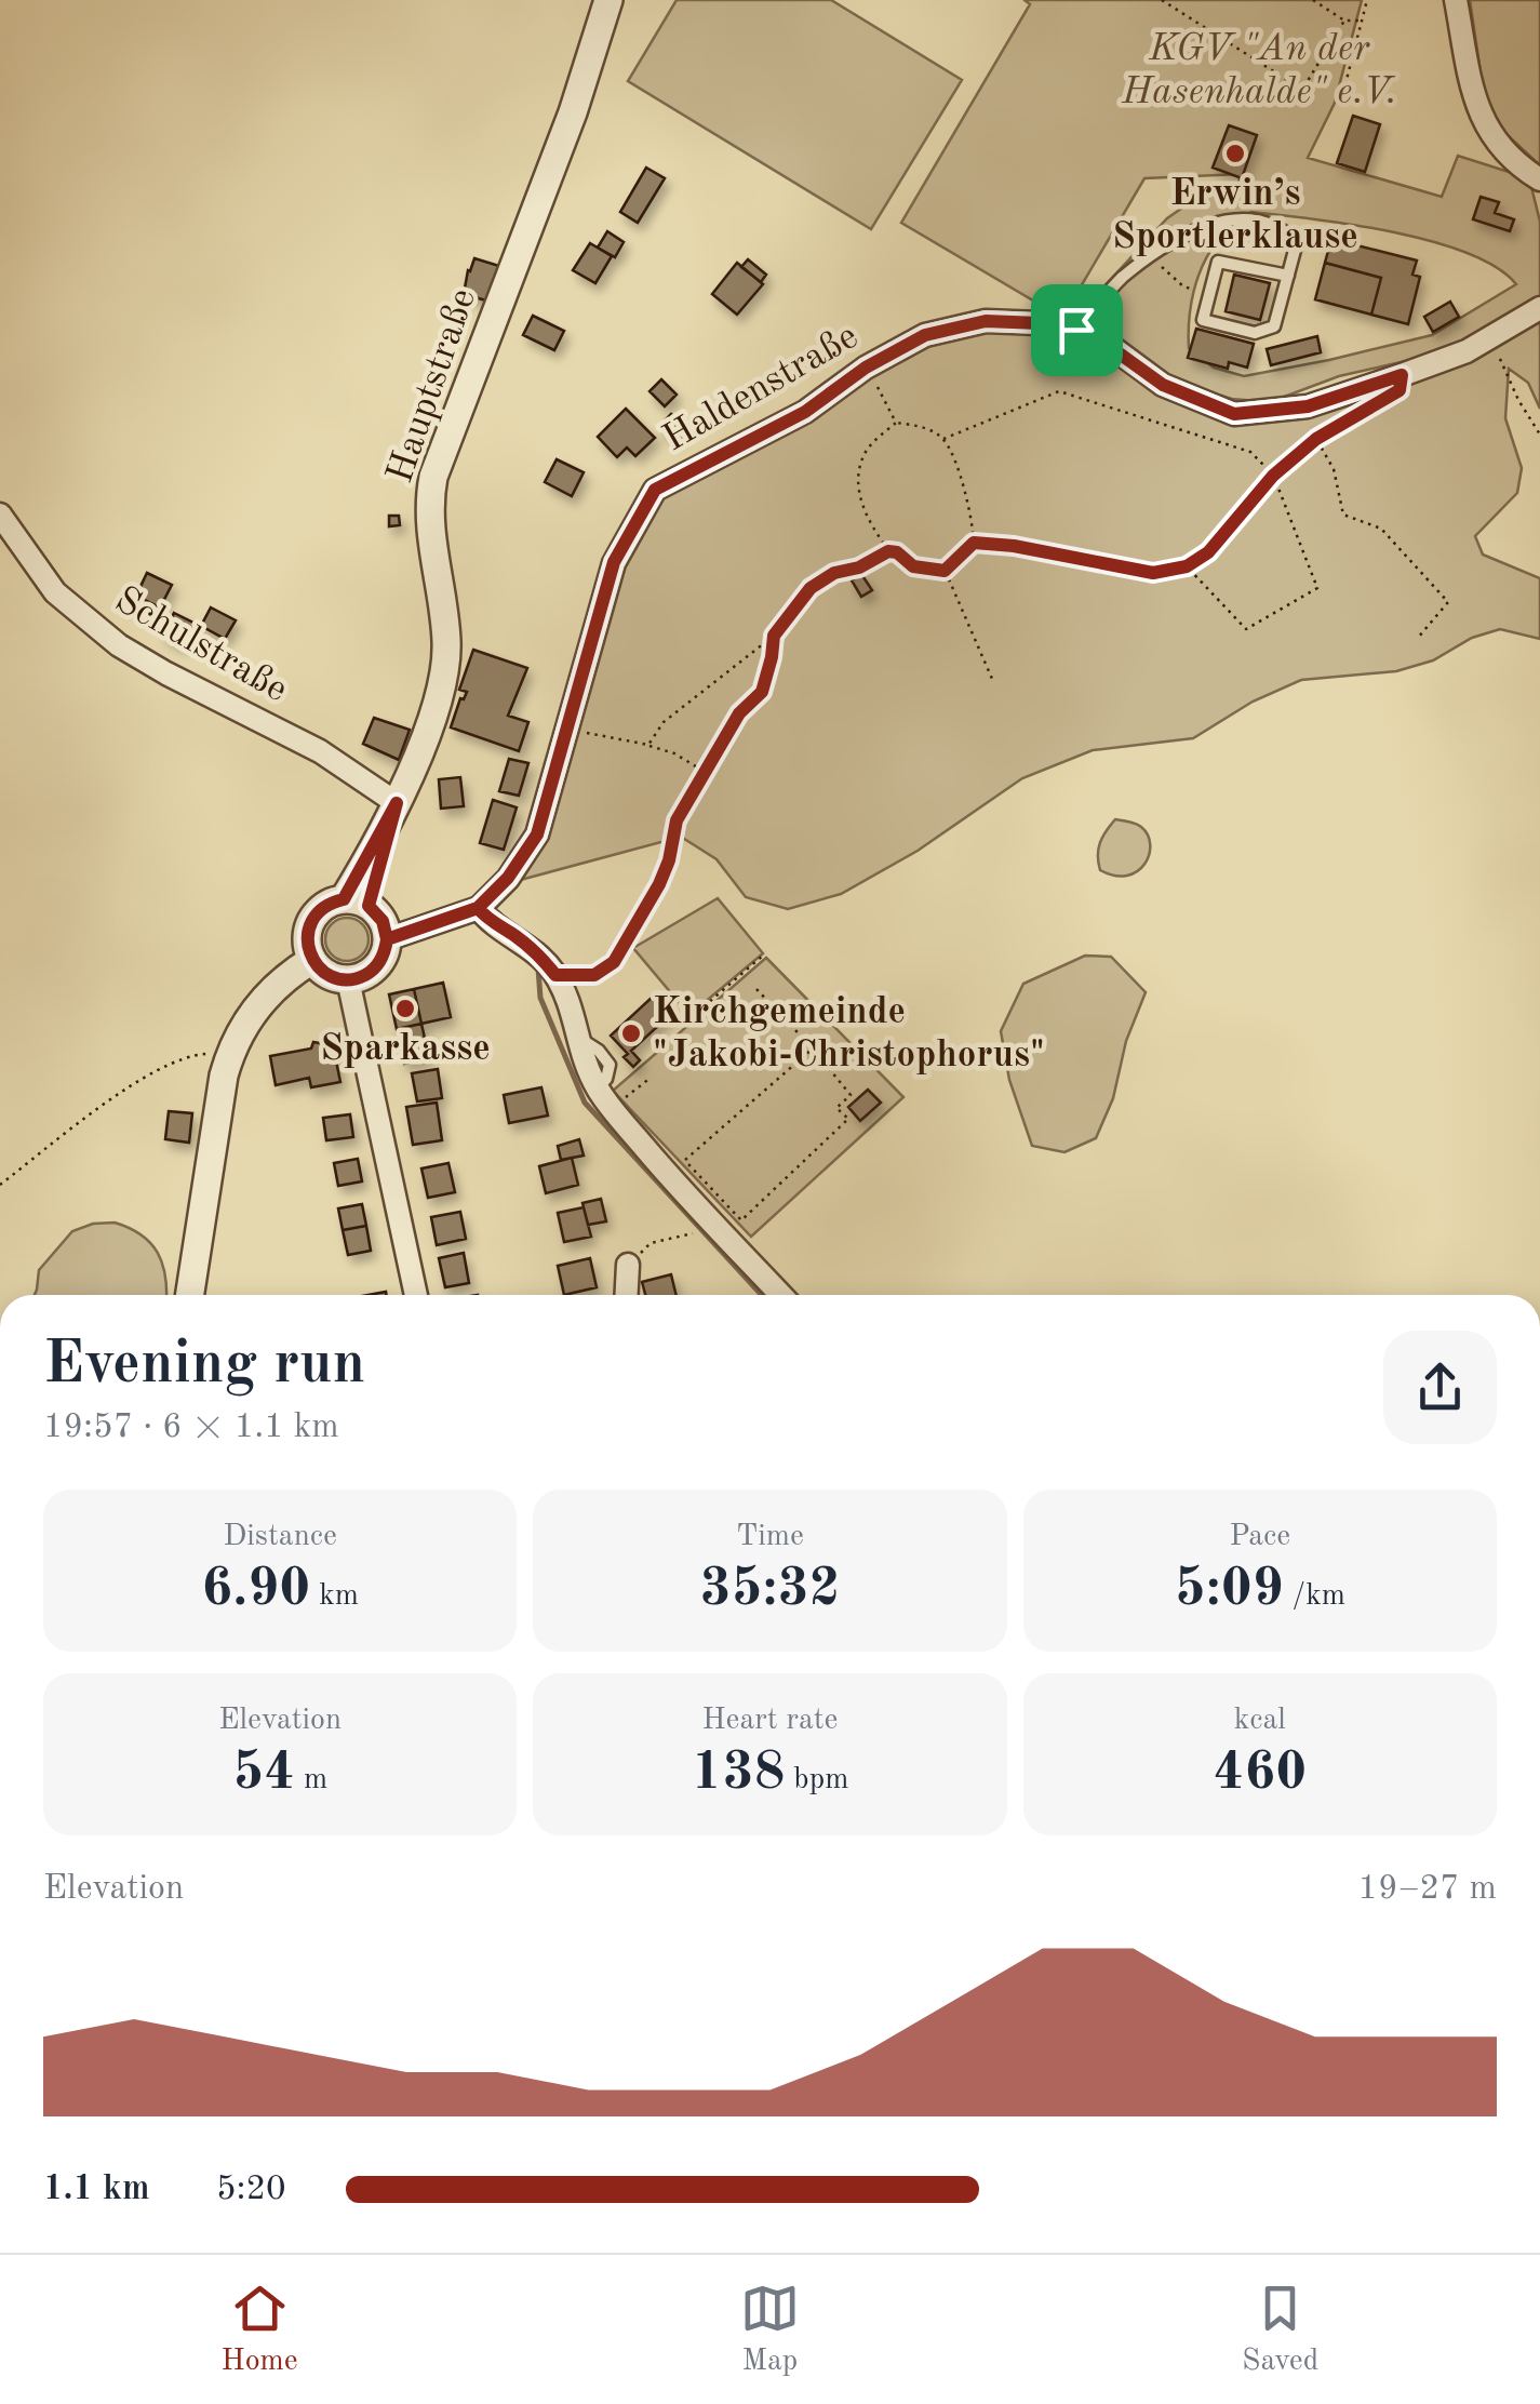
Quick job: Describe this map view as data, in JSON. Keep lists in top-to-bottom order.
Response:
{
  "streets": {
    "street": ["Hauptstraße", "Haldenstraße", "Schulstraße"]
  },
  "crossings": [
    ["Hauptstraße", "Haldenstraße"],
    ["Hauptstraße", "Schulstraße"]
  ],
  "parks": ["KGV \"An der Hasenhalde\" e.V."],
  "places": ["Erwin’s Sportlerklause", "Sparkasse", "Kirchgemeinde \"Jakobi-Christophorus\""],
  "page": {
    "heading": ["Evening run", "19:57 · 6 × 1.1 km"],
    "stats": [
      ["Distance", "6.90 km"],
      ["Time", "35:32"],
      ["Pace", "5:09 /km"],
      ["Elevation", "54 m"],
      ["Heart rate", "138 bpm"],
      ["kcal", "460"]
    ],
    "chart": ["Elevation", "19–27 m"],
    "list": [
      {
        "name": "1.1 km",
        "note": "5:20"
      }
    ],
    "tabs": ["Home", "Map", "Saved"]
  }
}
